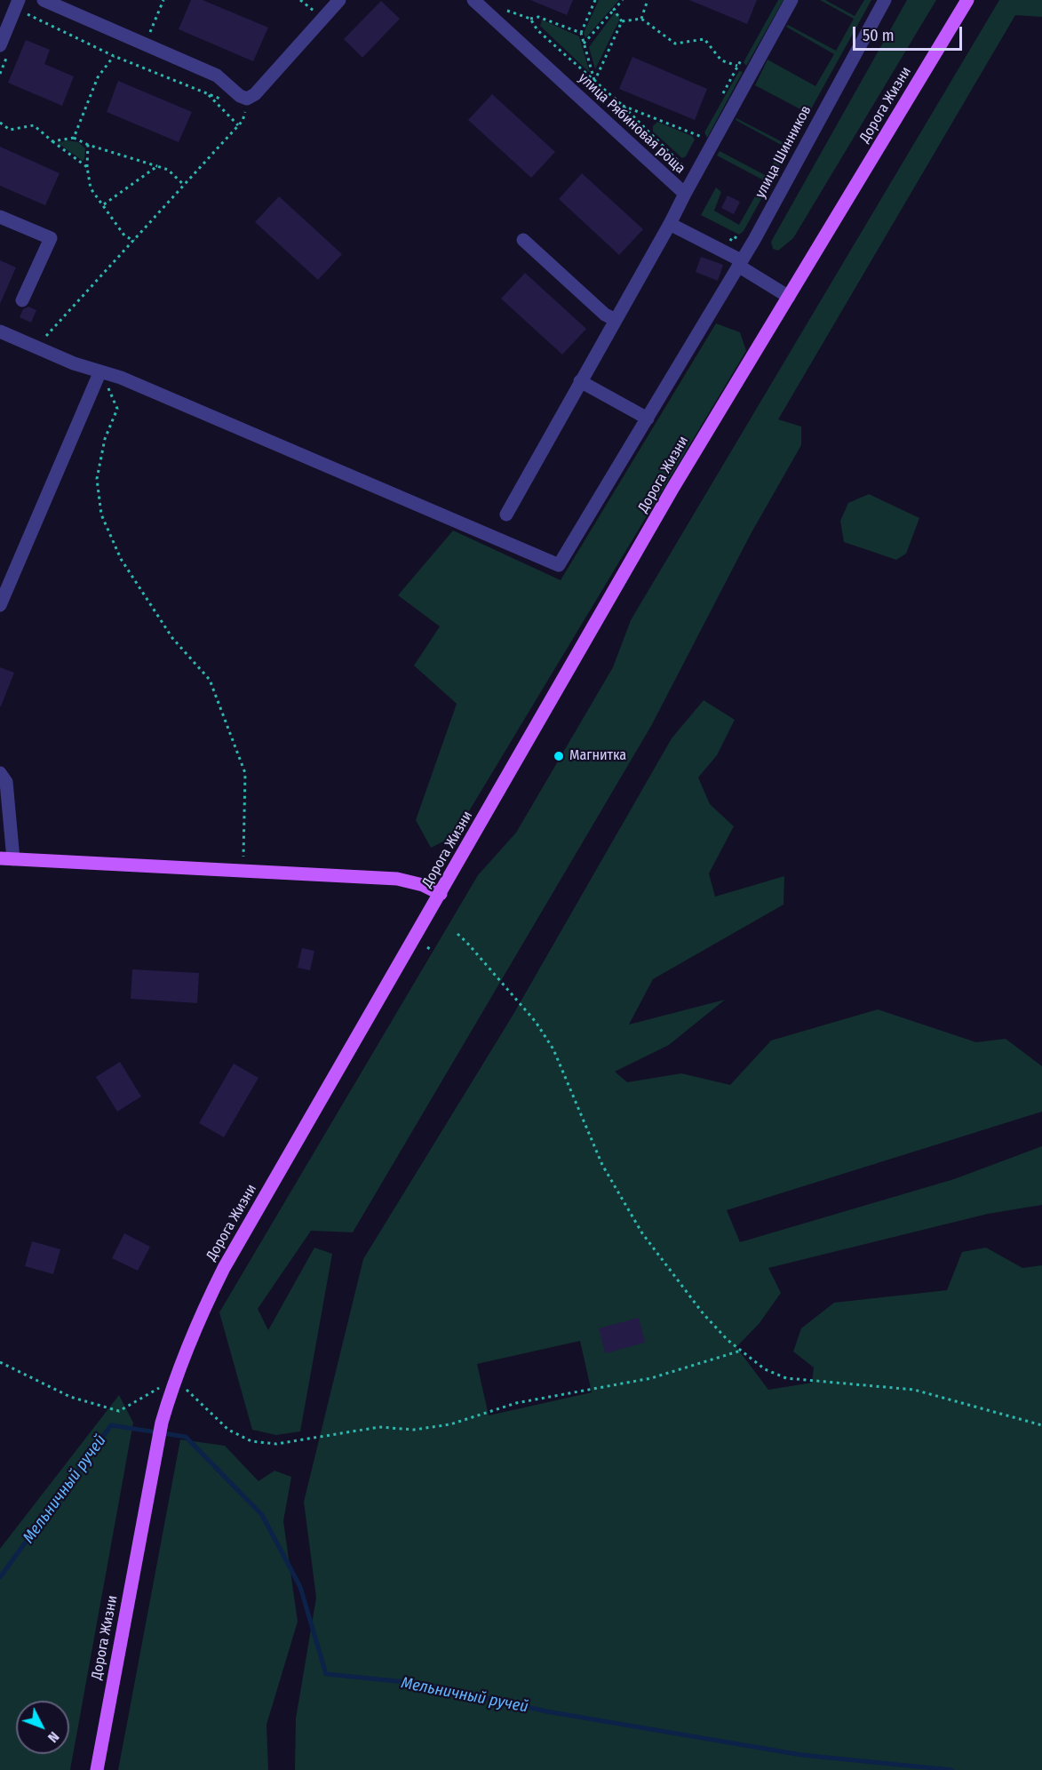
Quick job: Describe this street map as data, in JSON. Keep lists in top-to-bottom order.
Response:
{
  "streets": {
    "main road": ["Дорога Жизни"],
    "street": ["улица Рябиновая роща", "улица Шинников"]
  },
  "water": ["Мельничный ручей"],
  "places": ["Магнитка"],
  "scale_bar": "50 m",
  "north": "bottom right"
}
